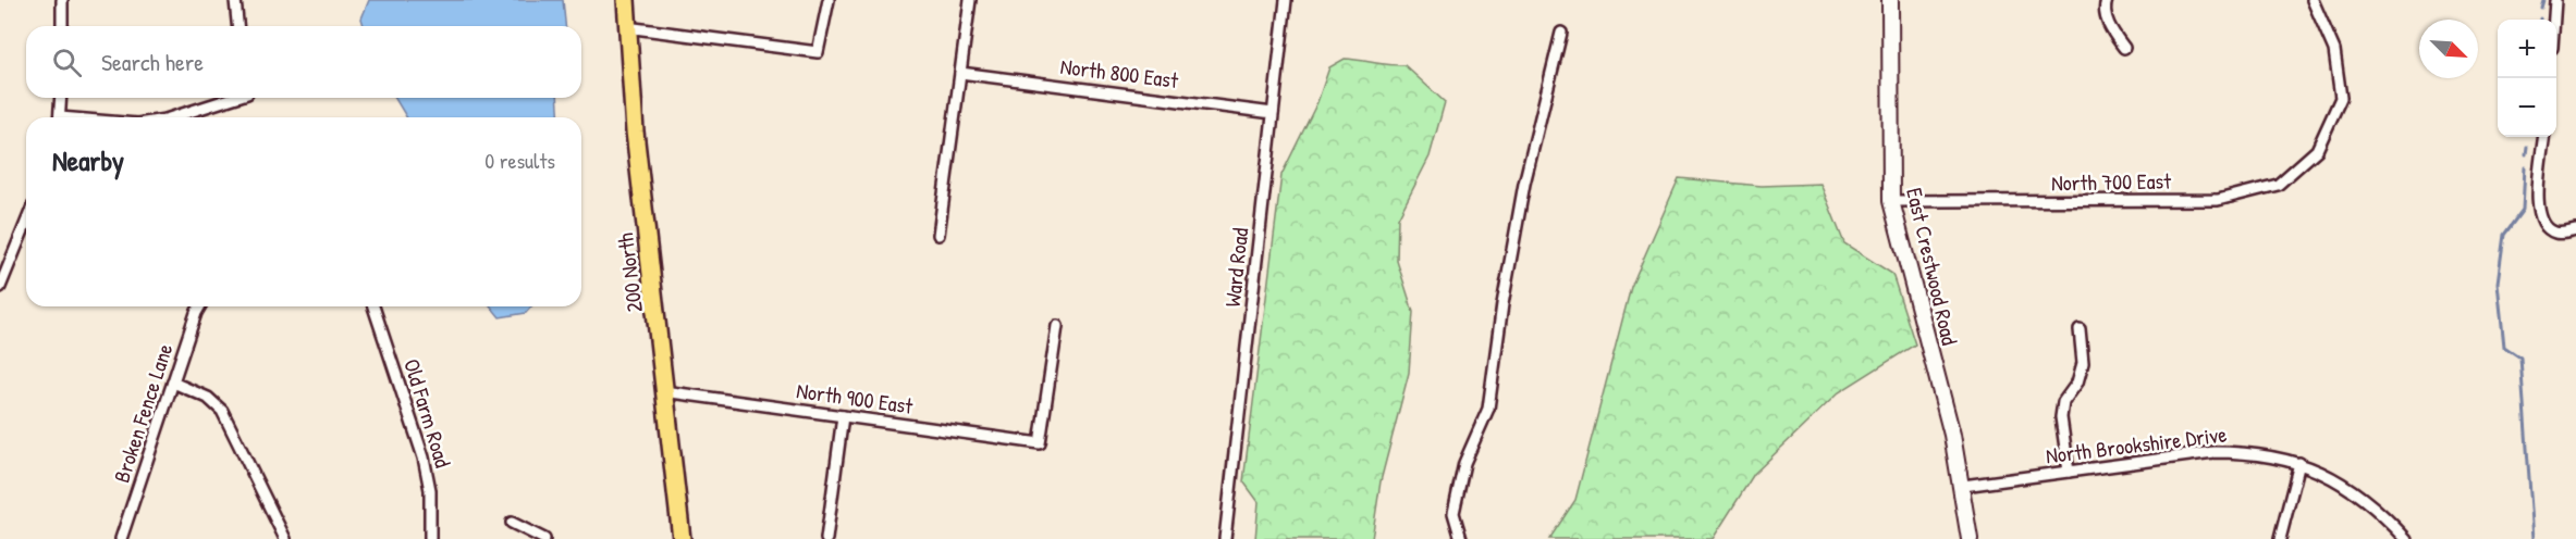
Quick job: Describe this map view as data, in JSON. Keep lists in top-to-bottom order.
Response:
{
  "streets": {
    "main road": ["200 North"],
    "street": [
      "North 800 East",
      "North 700 East",
      "East Crestwood Road",
      "Ward Road",
      "North 900 East",
      "Broken Fence Lane",
      "Old Farm Road",
      "North Brookshire Drive"
    ]
  },
  "crossings": [
    ["North 800 East", "Ward Road"],
    ["North 700 East", "East Crestwood Road"],
    ["East Crestwood Road", "North Brookshire Drive"],
    ["200 North", "North 900 East"]
  ],
  "north": "bottom right",
  "page": {
    "map_buttons": ["+", "−"],
    "search": "Search here",
    "heading": ["Nearby", "0 results"]
  }
}
